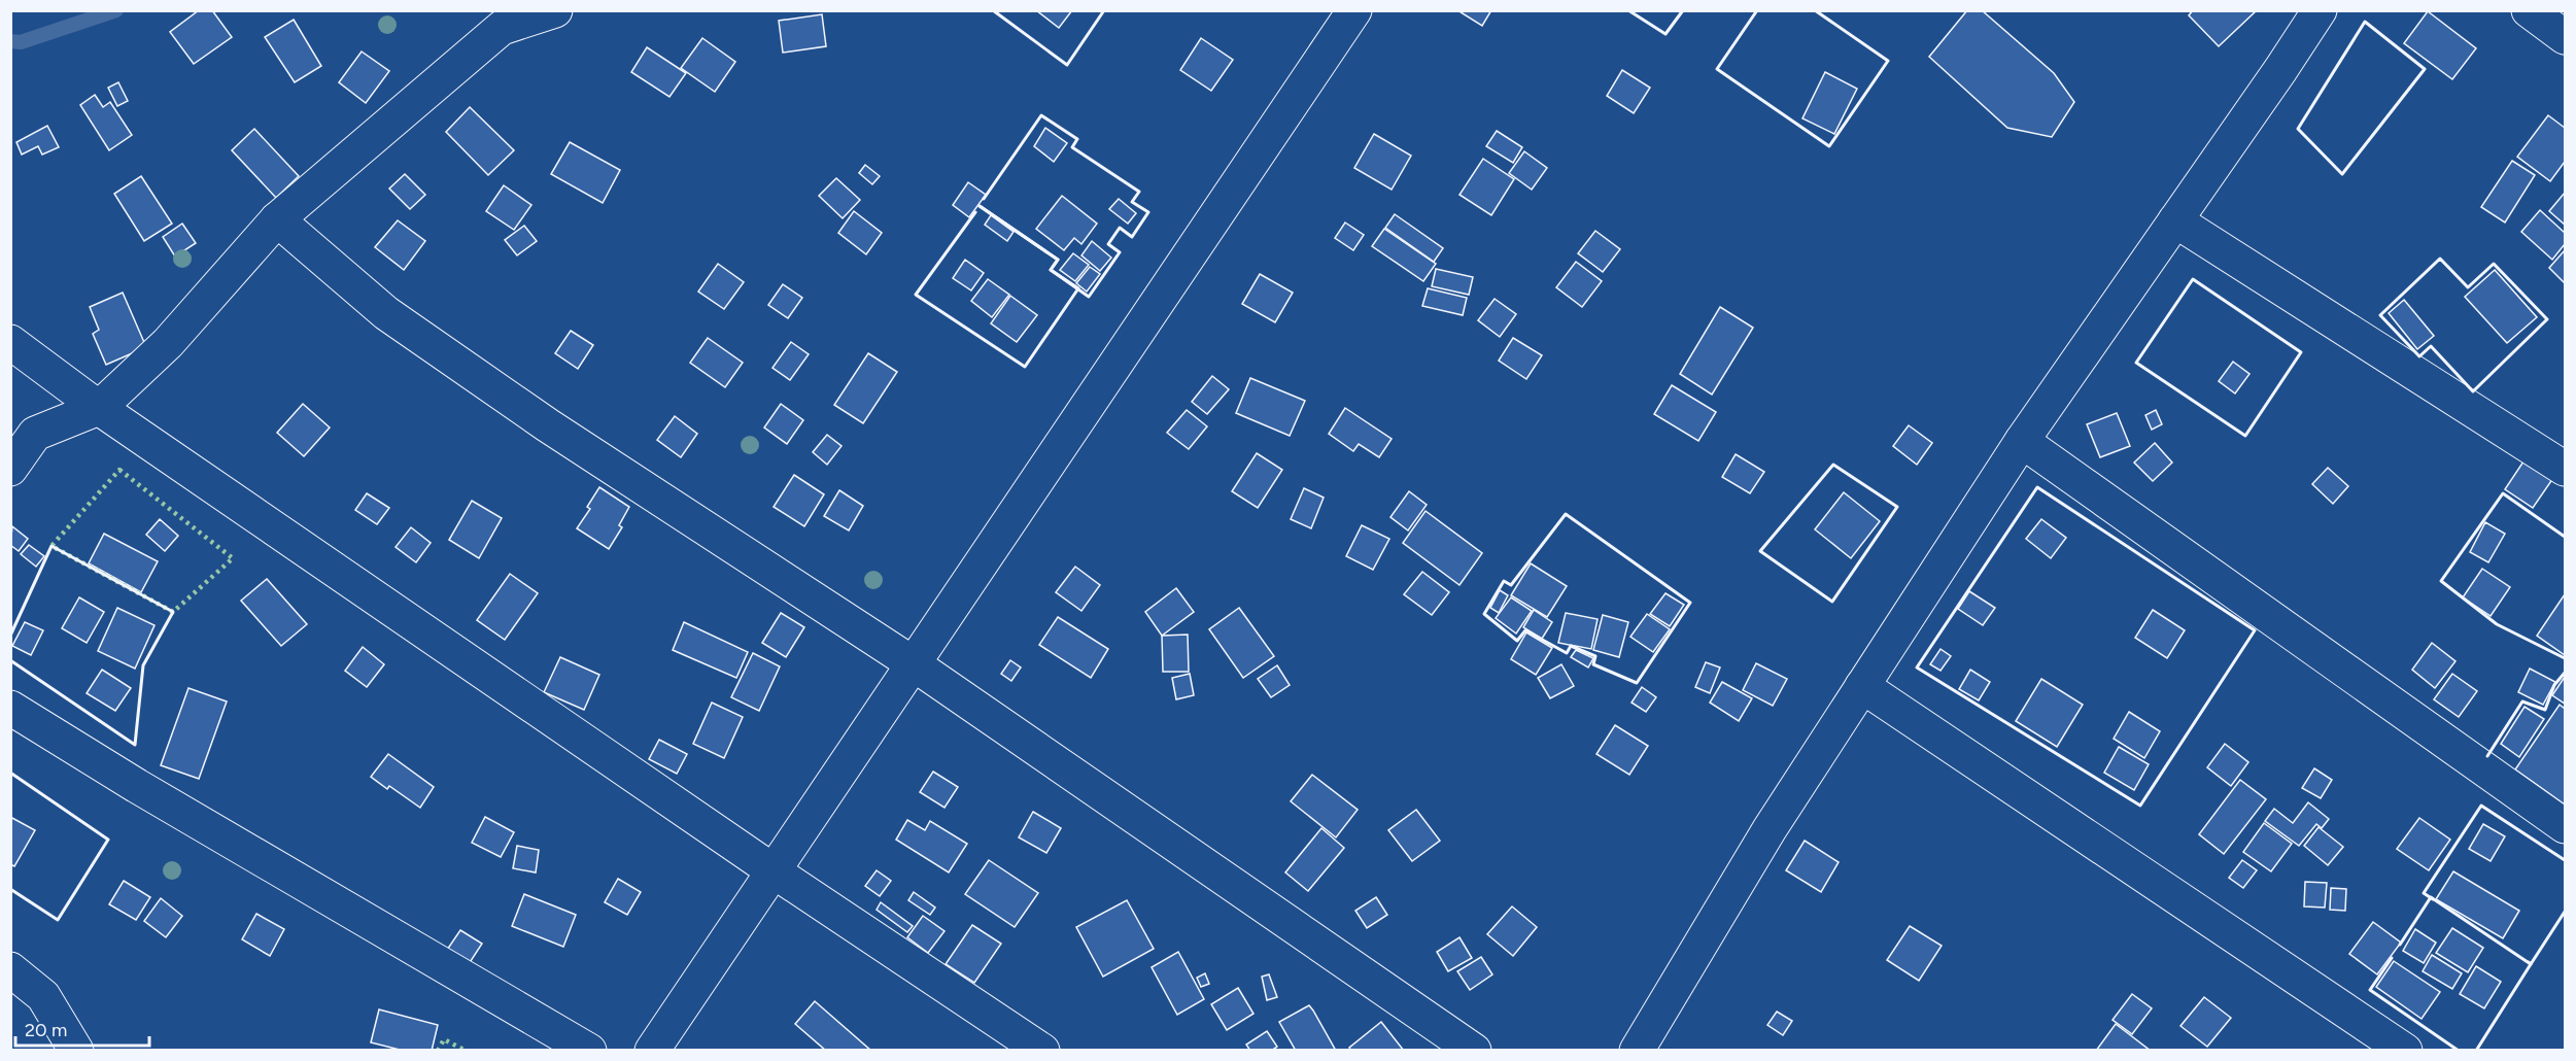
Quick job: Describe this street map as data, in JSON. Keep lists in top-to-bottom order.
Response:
{
  "scale_bar": "20 m"
}
